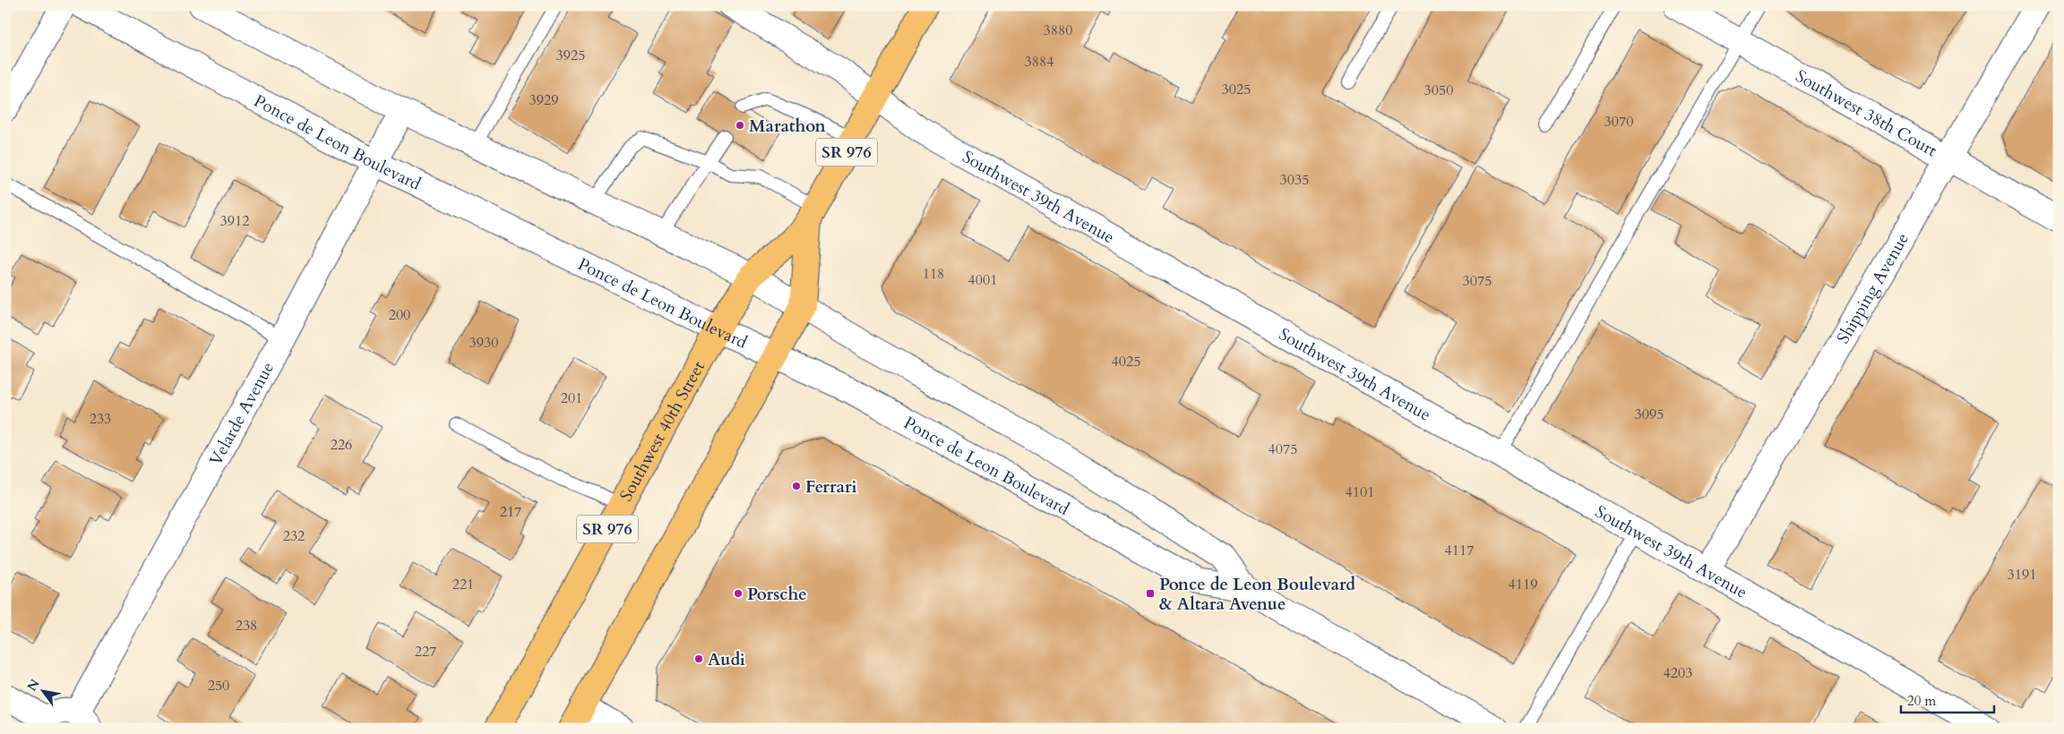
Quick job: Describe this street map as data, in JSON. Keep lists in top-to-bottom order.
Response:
{
  "streets": {
    "main road": ["SR 976", "Southwest 40th Street"],
    "street": [
      "Southwest 38th Court",
      "Ponce de Leon Boulevard",
      "Southwest 39th Avenue",
      "Shipping Avenue",
      "Velarde Avenue"
    ]
  },
  "crossings": [
    ["Southwest 38th Court", "Shipping Avenue"],
    ["Ponce de Leon Boulevard", "Velarde Avenue"],
    ["Ponce de Leon Boulevard", "Southwest 40th Street"],
    ["Southwest 39th Avenue", "Shipping Avenue"],
    ["Southwest 39th Avenue", "Southwest 40th Street"]
  ],
  "places": {
    "other": [
      "Marathon",
      "Ferrari",
      "Porsche",
      "Audi"
    ],
    "transit": ["Ponce de Leon Boulevard & Altara Avenue"]
  },
  "house_numbers": [
    "3880",
    "3925",
    "3884",
    "3025",
    "3050",
    "3929",
    "3070",
    "3035",
    "3912",
    "118",
    "4001",
    "3075",
    "200",
    "3930",
    "4025",
    "201",
    "3095",
    "233",
    "226",
    "4075",
    "4101",
    "217",
    "232",
    "4117",
    "3191",
    "221",
    "4119",
    "238",
    "227",
    "4203",
    "250"
  ],
  "scale_bar": "20 m",
  "north": "top left"
}
